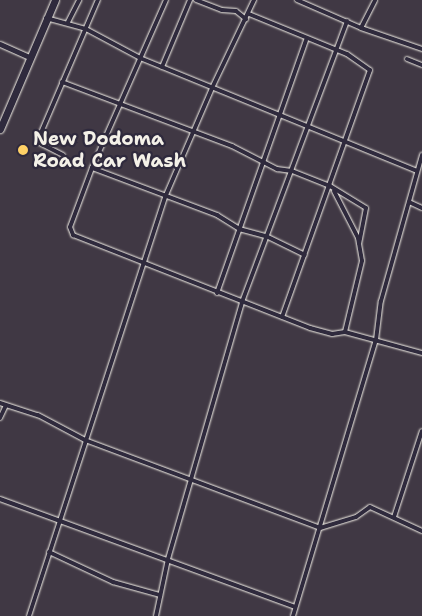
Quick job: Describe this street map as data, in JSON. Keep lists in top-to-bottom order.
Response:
{
  "places": ["New Dodoma Road Car Wash"]
}
